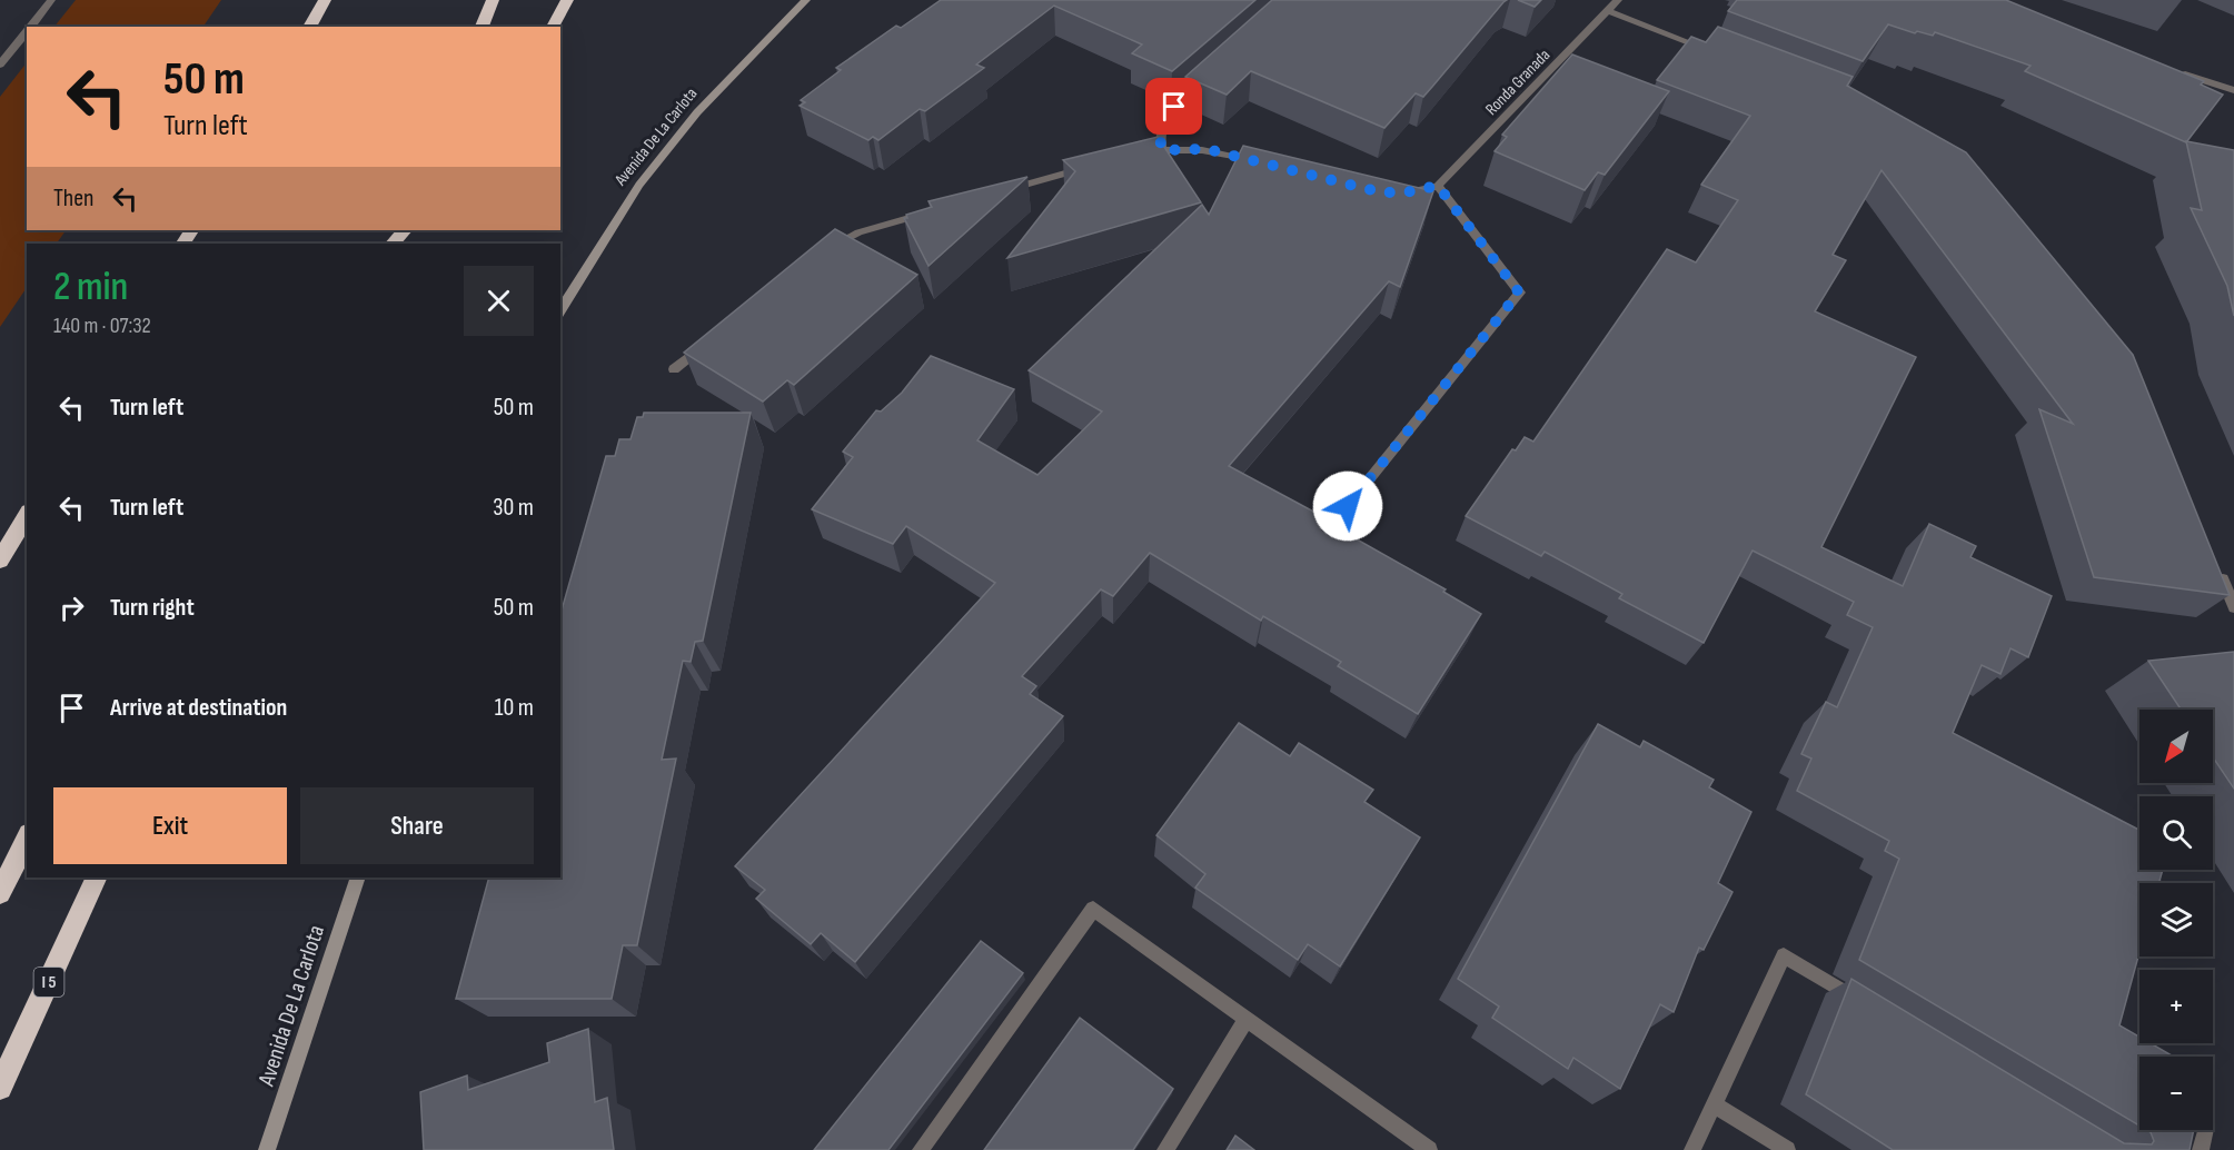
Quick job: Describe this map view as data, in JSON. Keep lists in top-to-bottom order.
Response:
{
  "streets": {
    "highway": ["I 5"],
    "main road": ["Avenida De La Carlota"],
    "street": ["Ronda Granada"]
  },
  "north": "bottom left",
  "page": {
    "turn": ["50 m", "Turn left"],
    "then": "Then",
    "heading": ["2 min", "140 m · 07:32"],
    "list": [
      {
        "name": "Turn left",
        "value": "50 m"
      },
      {
        "name": "Turn left",
        "value": "30 m"
      },
      {
        "name": "Turn right",
        "value": "50 m"
      },
      {
        "name": "Arrive at destination",
        "value": "10 m"
      }
    ],
    "map_buttons": ["+", "−"],
    "buttons": ["Exit", "Share"]
  }
}
